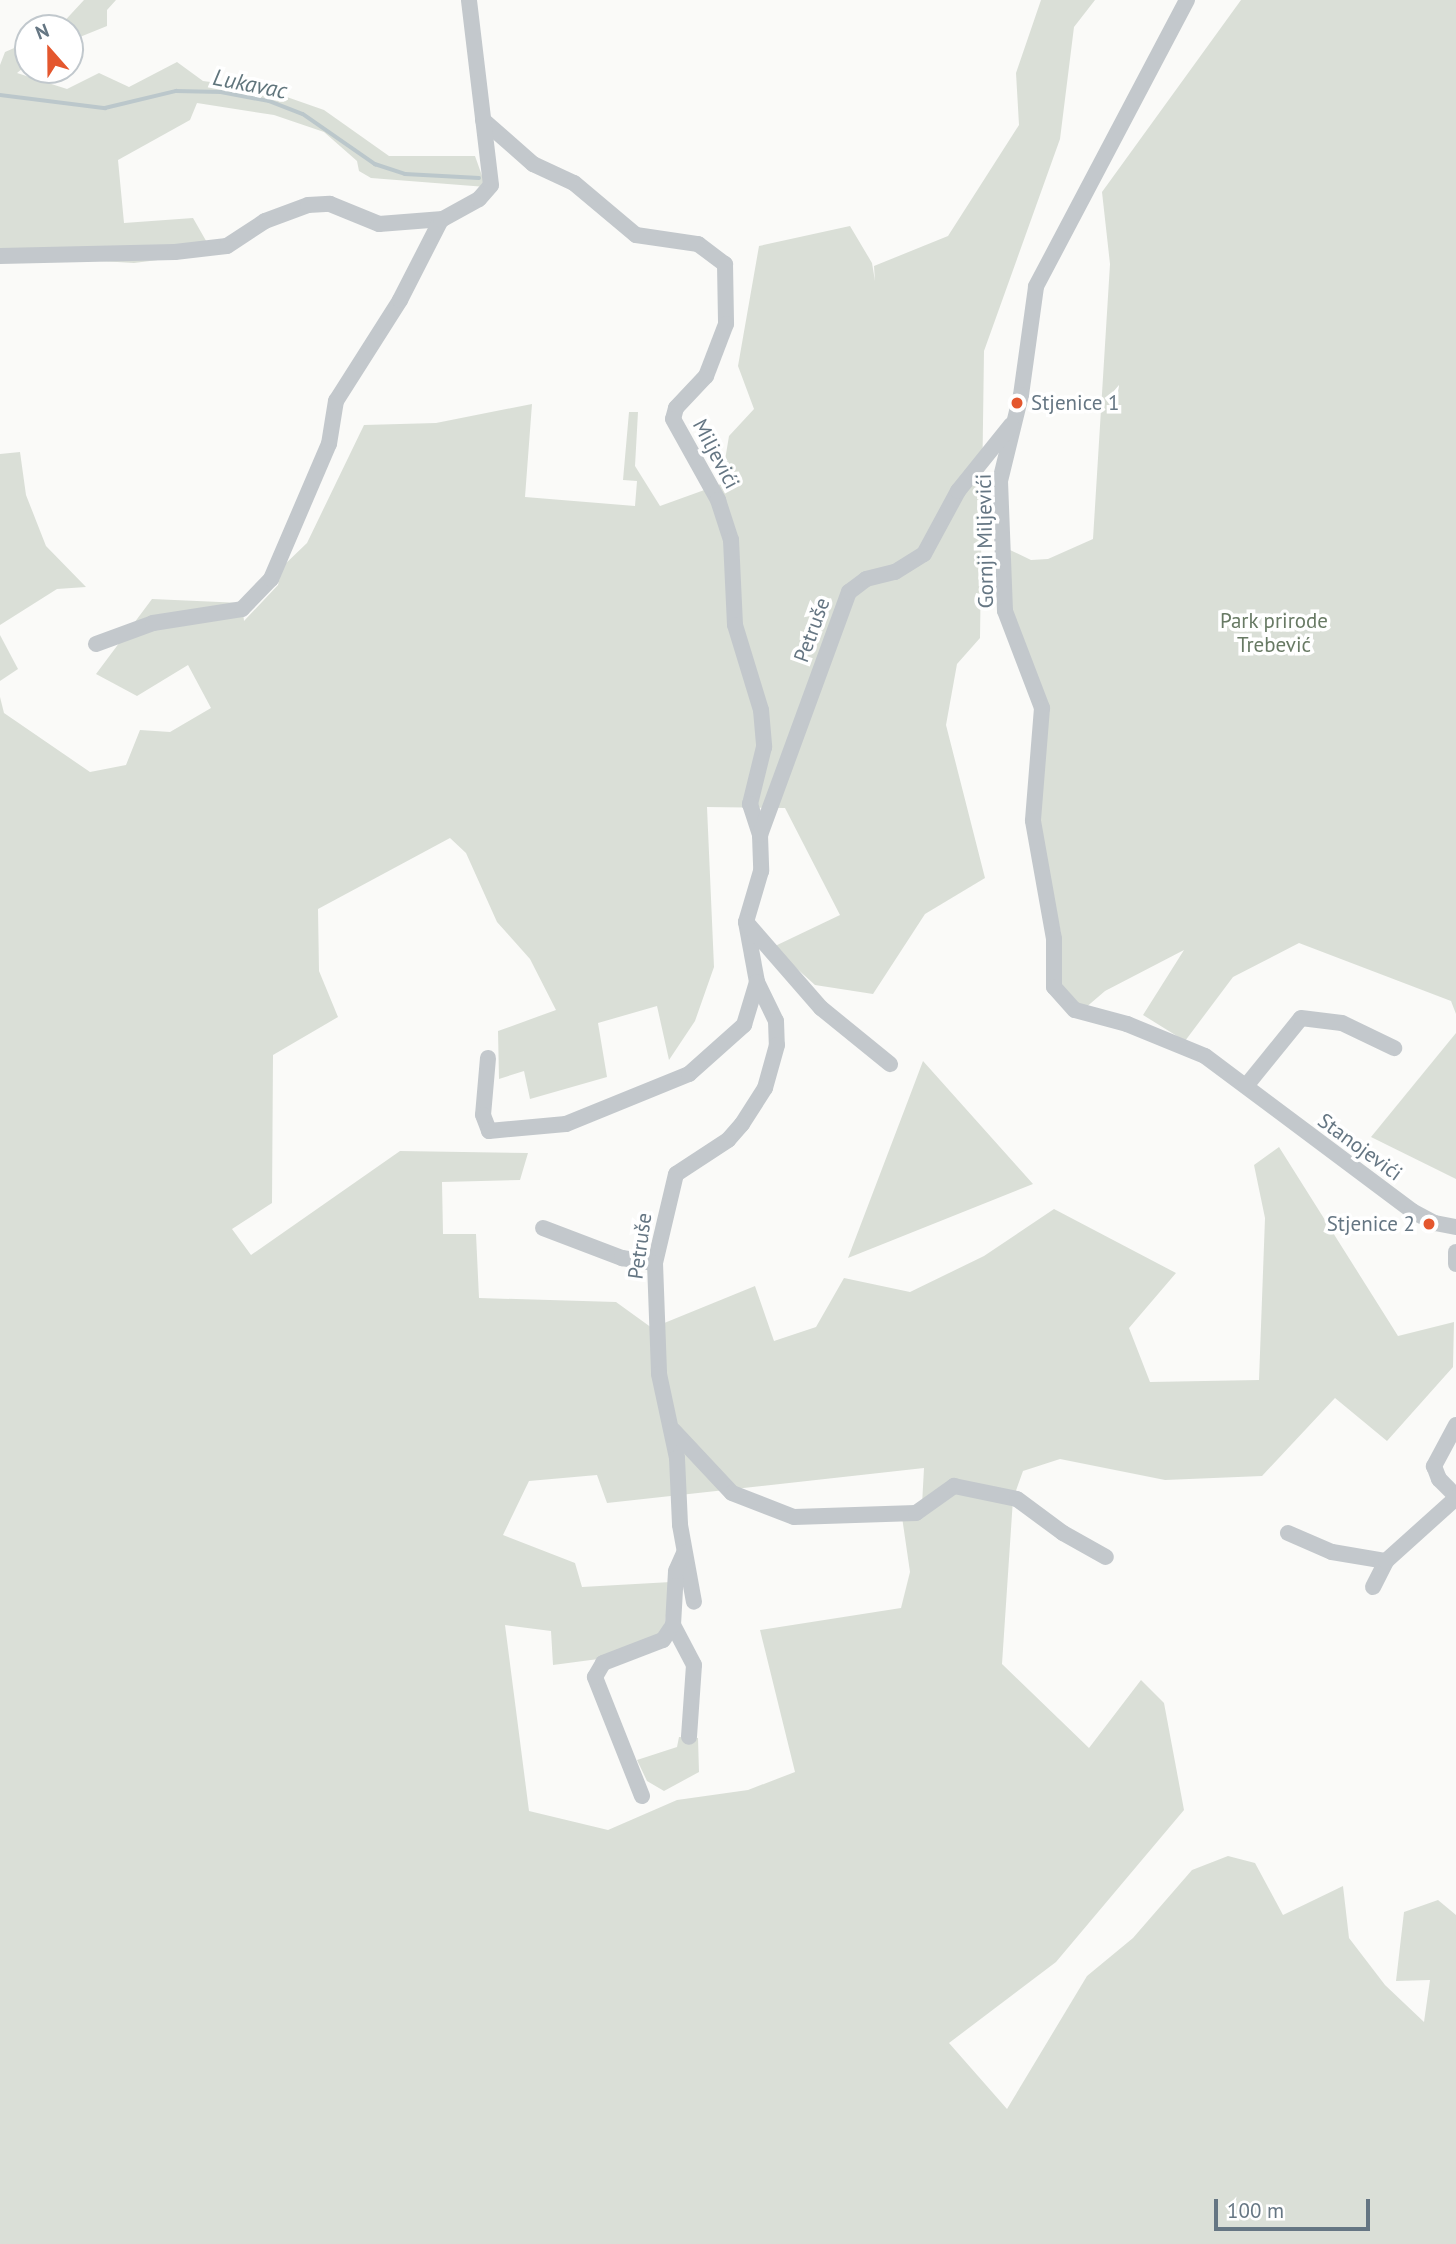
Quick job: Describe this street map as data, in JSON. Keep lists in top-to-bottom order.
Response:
{
  "streets": {
    "street": [
      "Miljevići",
      "Gornji Miljevići",
      "Petruše",
      "Stanojevići"
    ]
  },
  "crossings": [
    ["Gornji Miljevići", "Petruše"],
    ["Gornji Miljevići", "Stanojevići"]
  ],
  "water": ["Lukavac"],
  "parks": ["Park prirode Trebević"],
  "places": ["Stjenice 1", "Stjenice 2"],
  "scale_bar": "100 m",
  "north": "top"
}
